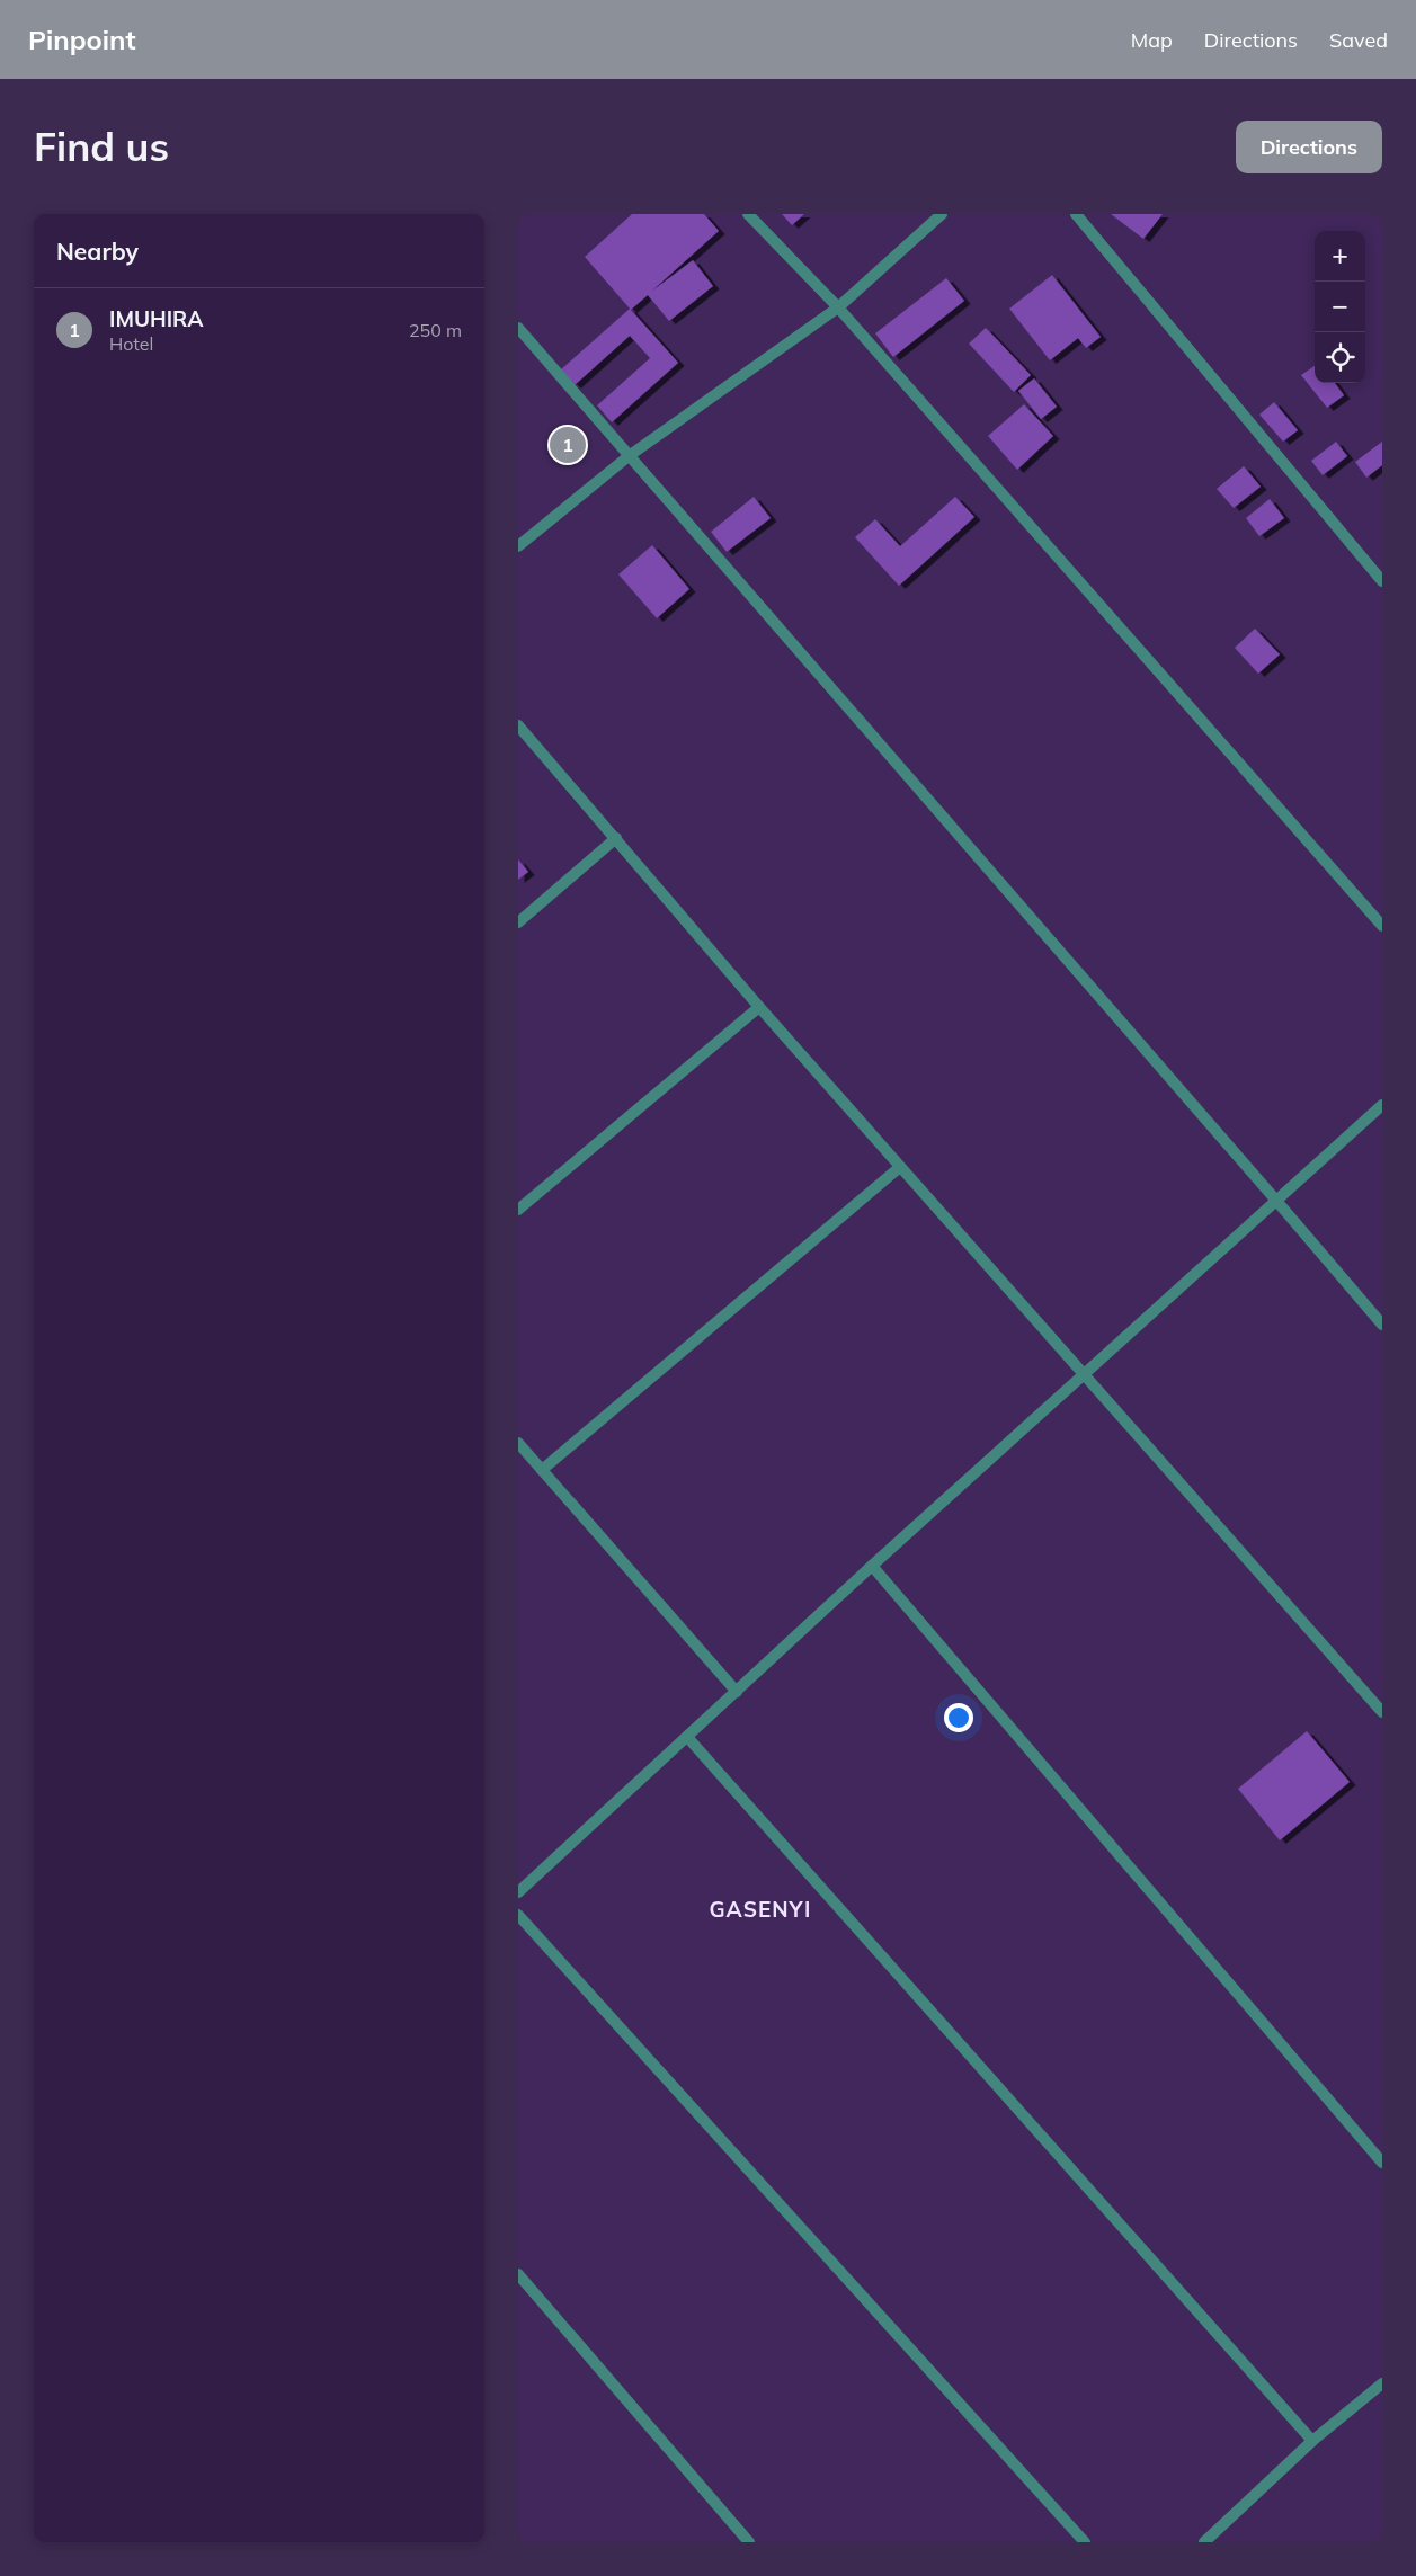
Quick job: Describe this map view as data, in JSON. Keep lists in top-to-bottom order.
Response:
{
  "districts": ["GASENYI"],
  "page": {
    "header": "Pinpoint",
    "nav": ["Map", "Directions", "Saved"],
    "buttons": "Directions",
    "title": "Find us",
    "heading": "Nearby",
    "map_buttons": ["+", "−"],
    "list": [
      {
        "mark": "1",
        "name": "IMUHIRA",
        "note": "Hotel",
        "value": "250 m"
      }
    ],
    "pins": "1"
  }
}
